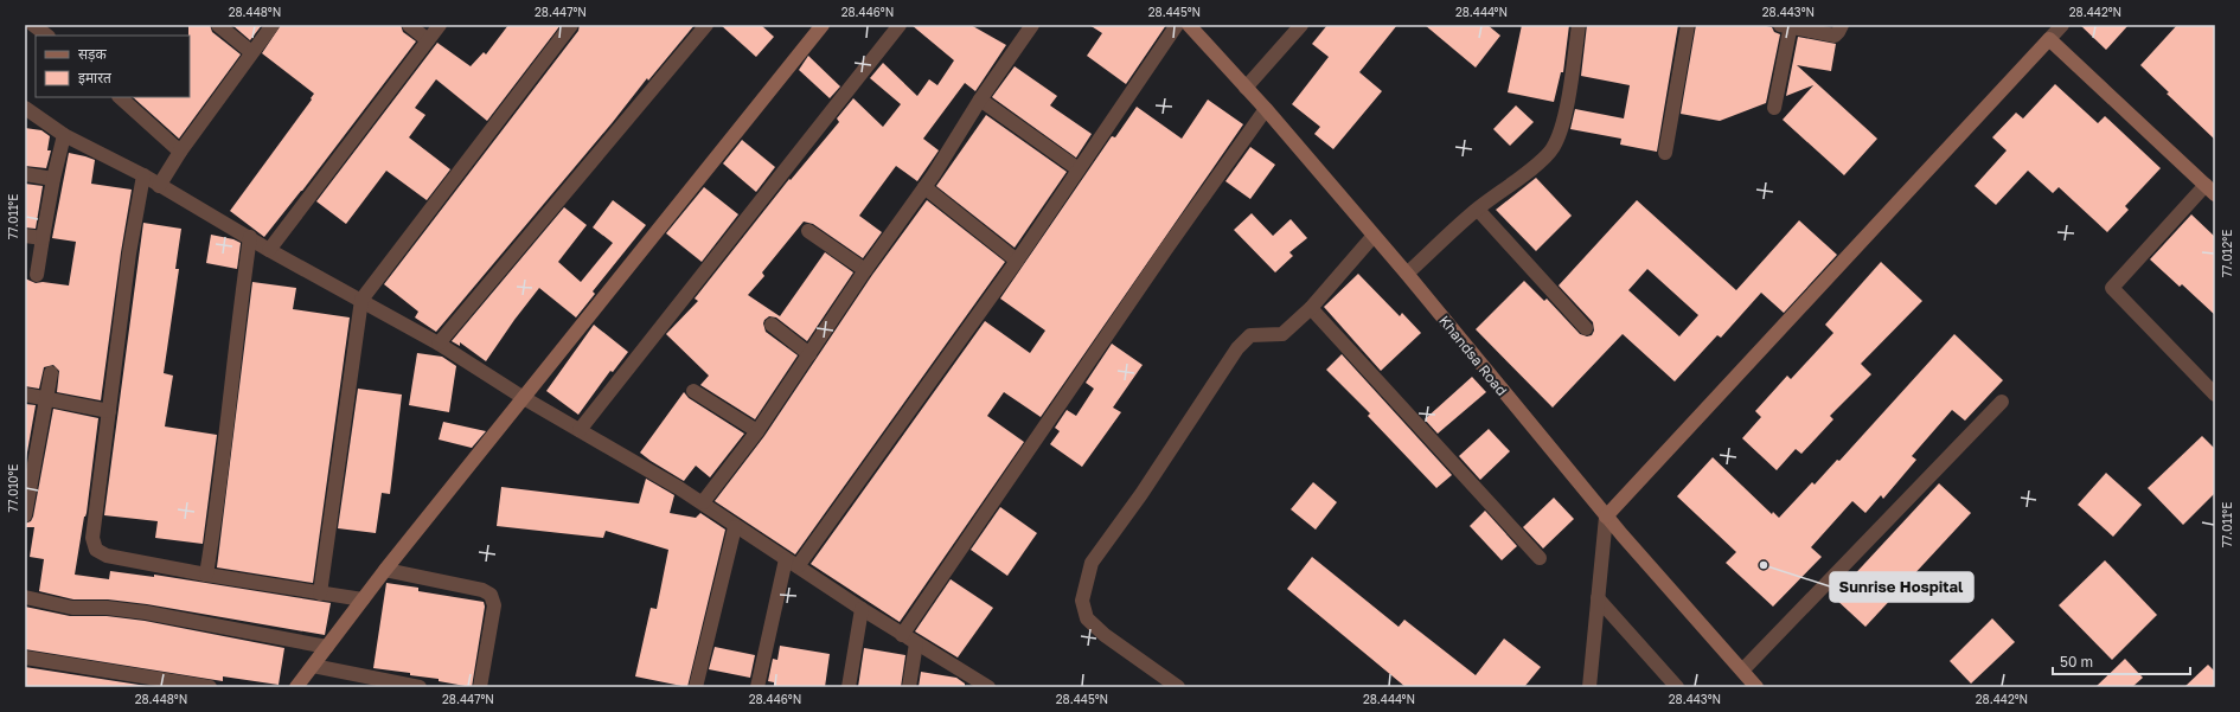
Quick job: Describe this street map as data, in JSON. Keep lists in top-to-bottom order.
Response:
{
  "streets": {
    "street": ["Khandsa Road"]
  },
  "places": ["Sunrise Hospital"],
  "legend": ["सड़क", "इमारत"],
  "scale_bar": "50 m",
  "coordinates": [
    "28.448°N",
    "28.447°N",
    "28.446°N",
    "28.445°N",
    "28.444°N",
    "28.443°N",
    "28.442°N",
    "77.011°E",
    "77.012°E",
    "77.010°E"
  ]
}
